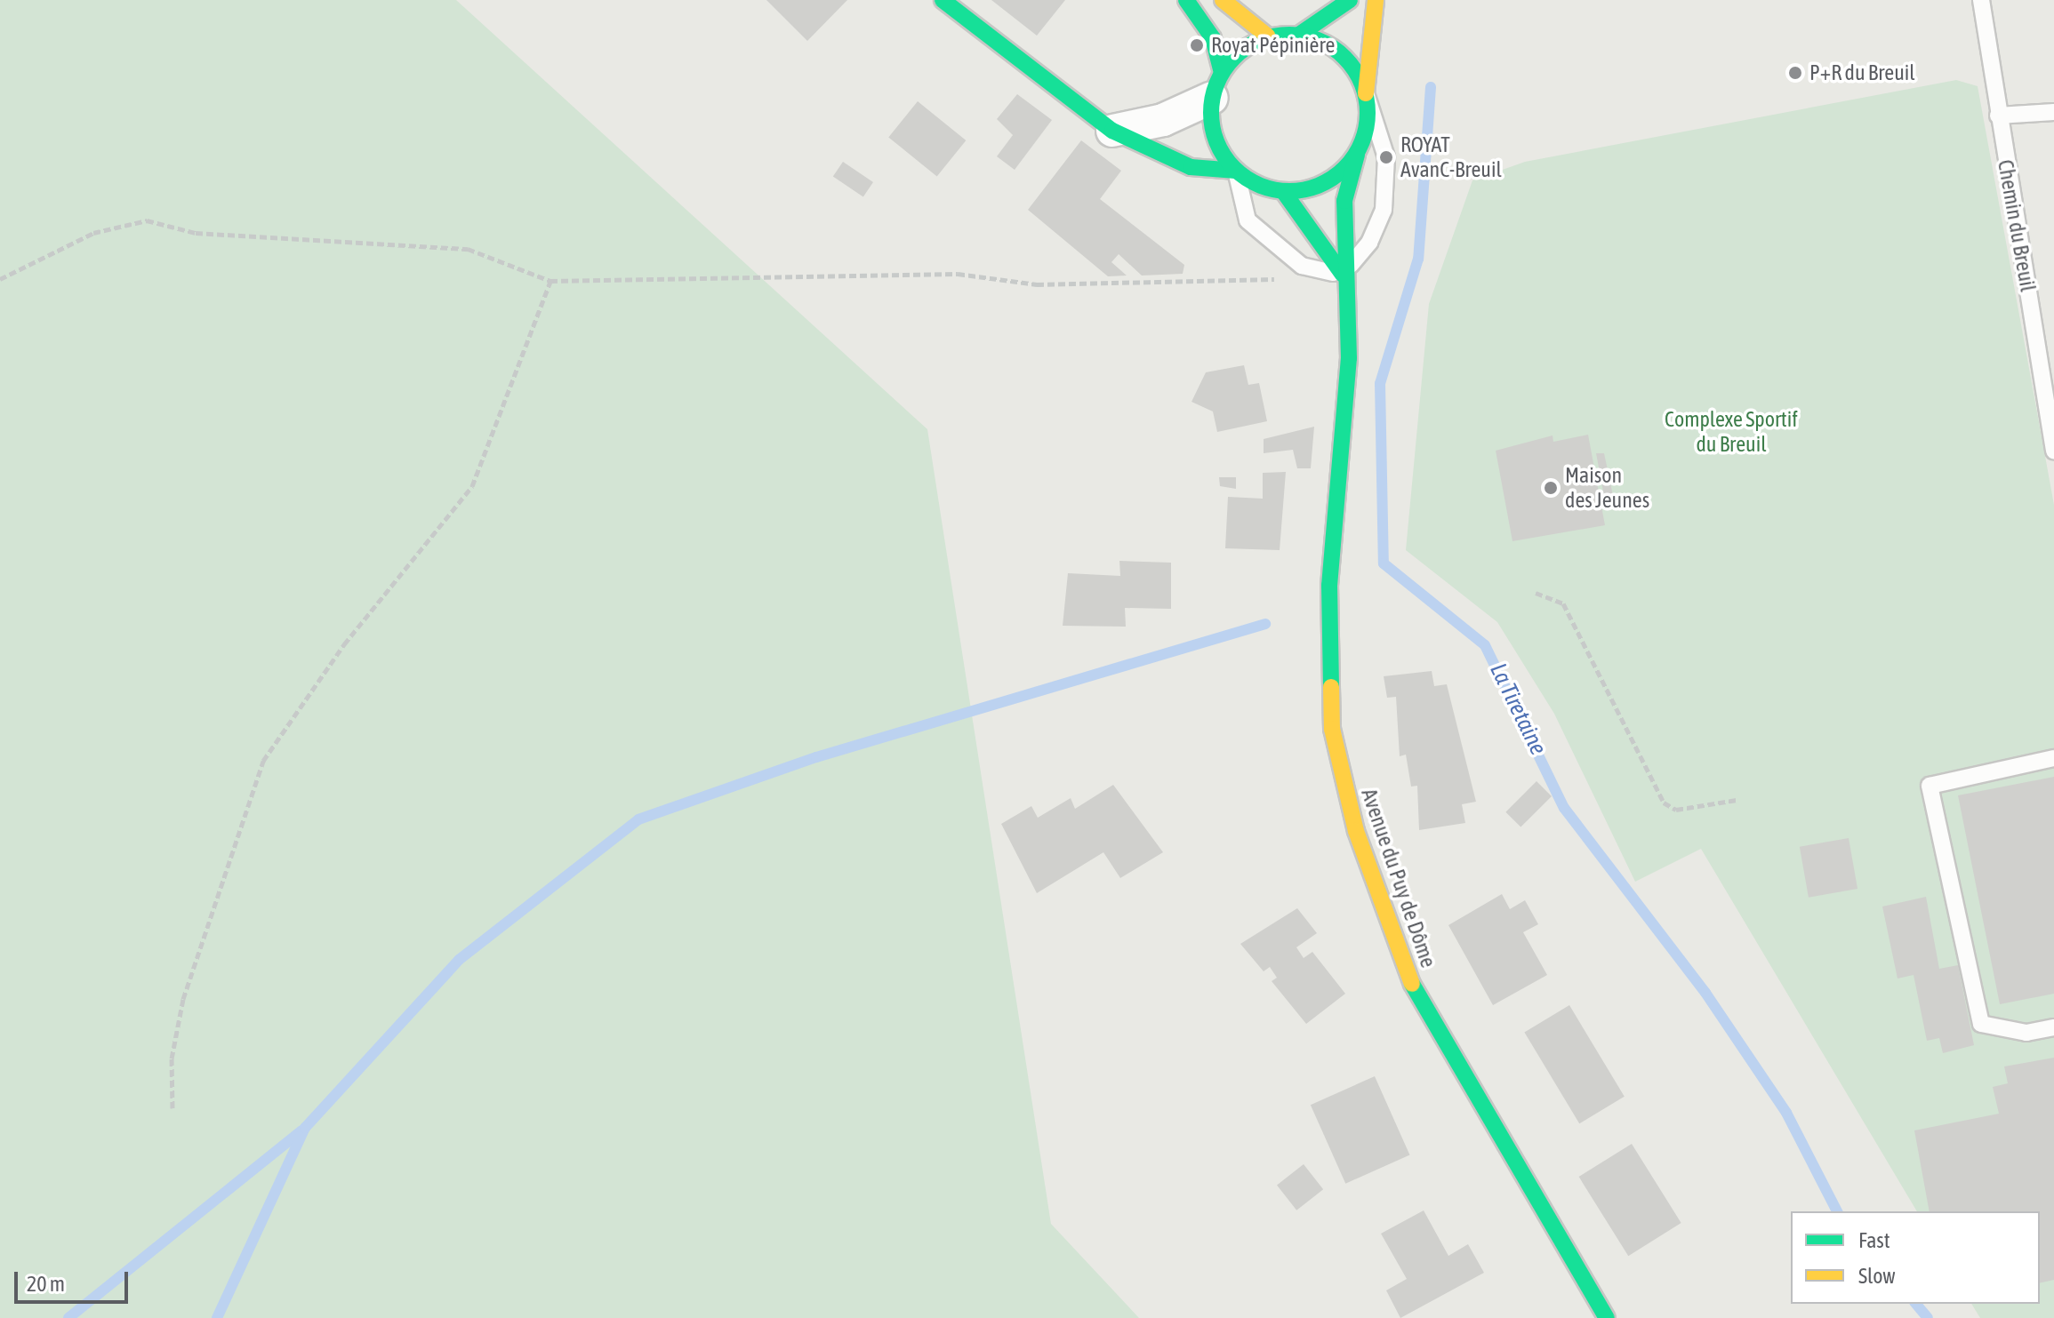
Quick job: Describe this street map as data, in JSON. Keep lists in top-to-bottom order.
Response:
{
  "streets": {
    "main road": ["Avenue du Puy de Dôme"],
    "lane": ["Chemin du Breuil"]
  },
  "water": ["La Tiretaine"],
  "parks": ["Complexe Sportif du Breuil"],
  "places": [
    "Royat Pépinière",
    "P+R du Breuil",
    "ROYAT AvanC-Breuil",
    "Maison des Jeunes"
  ],
  "legend": ["Fast", "Slow"],
  "scale_bar": "20 m"
}
